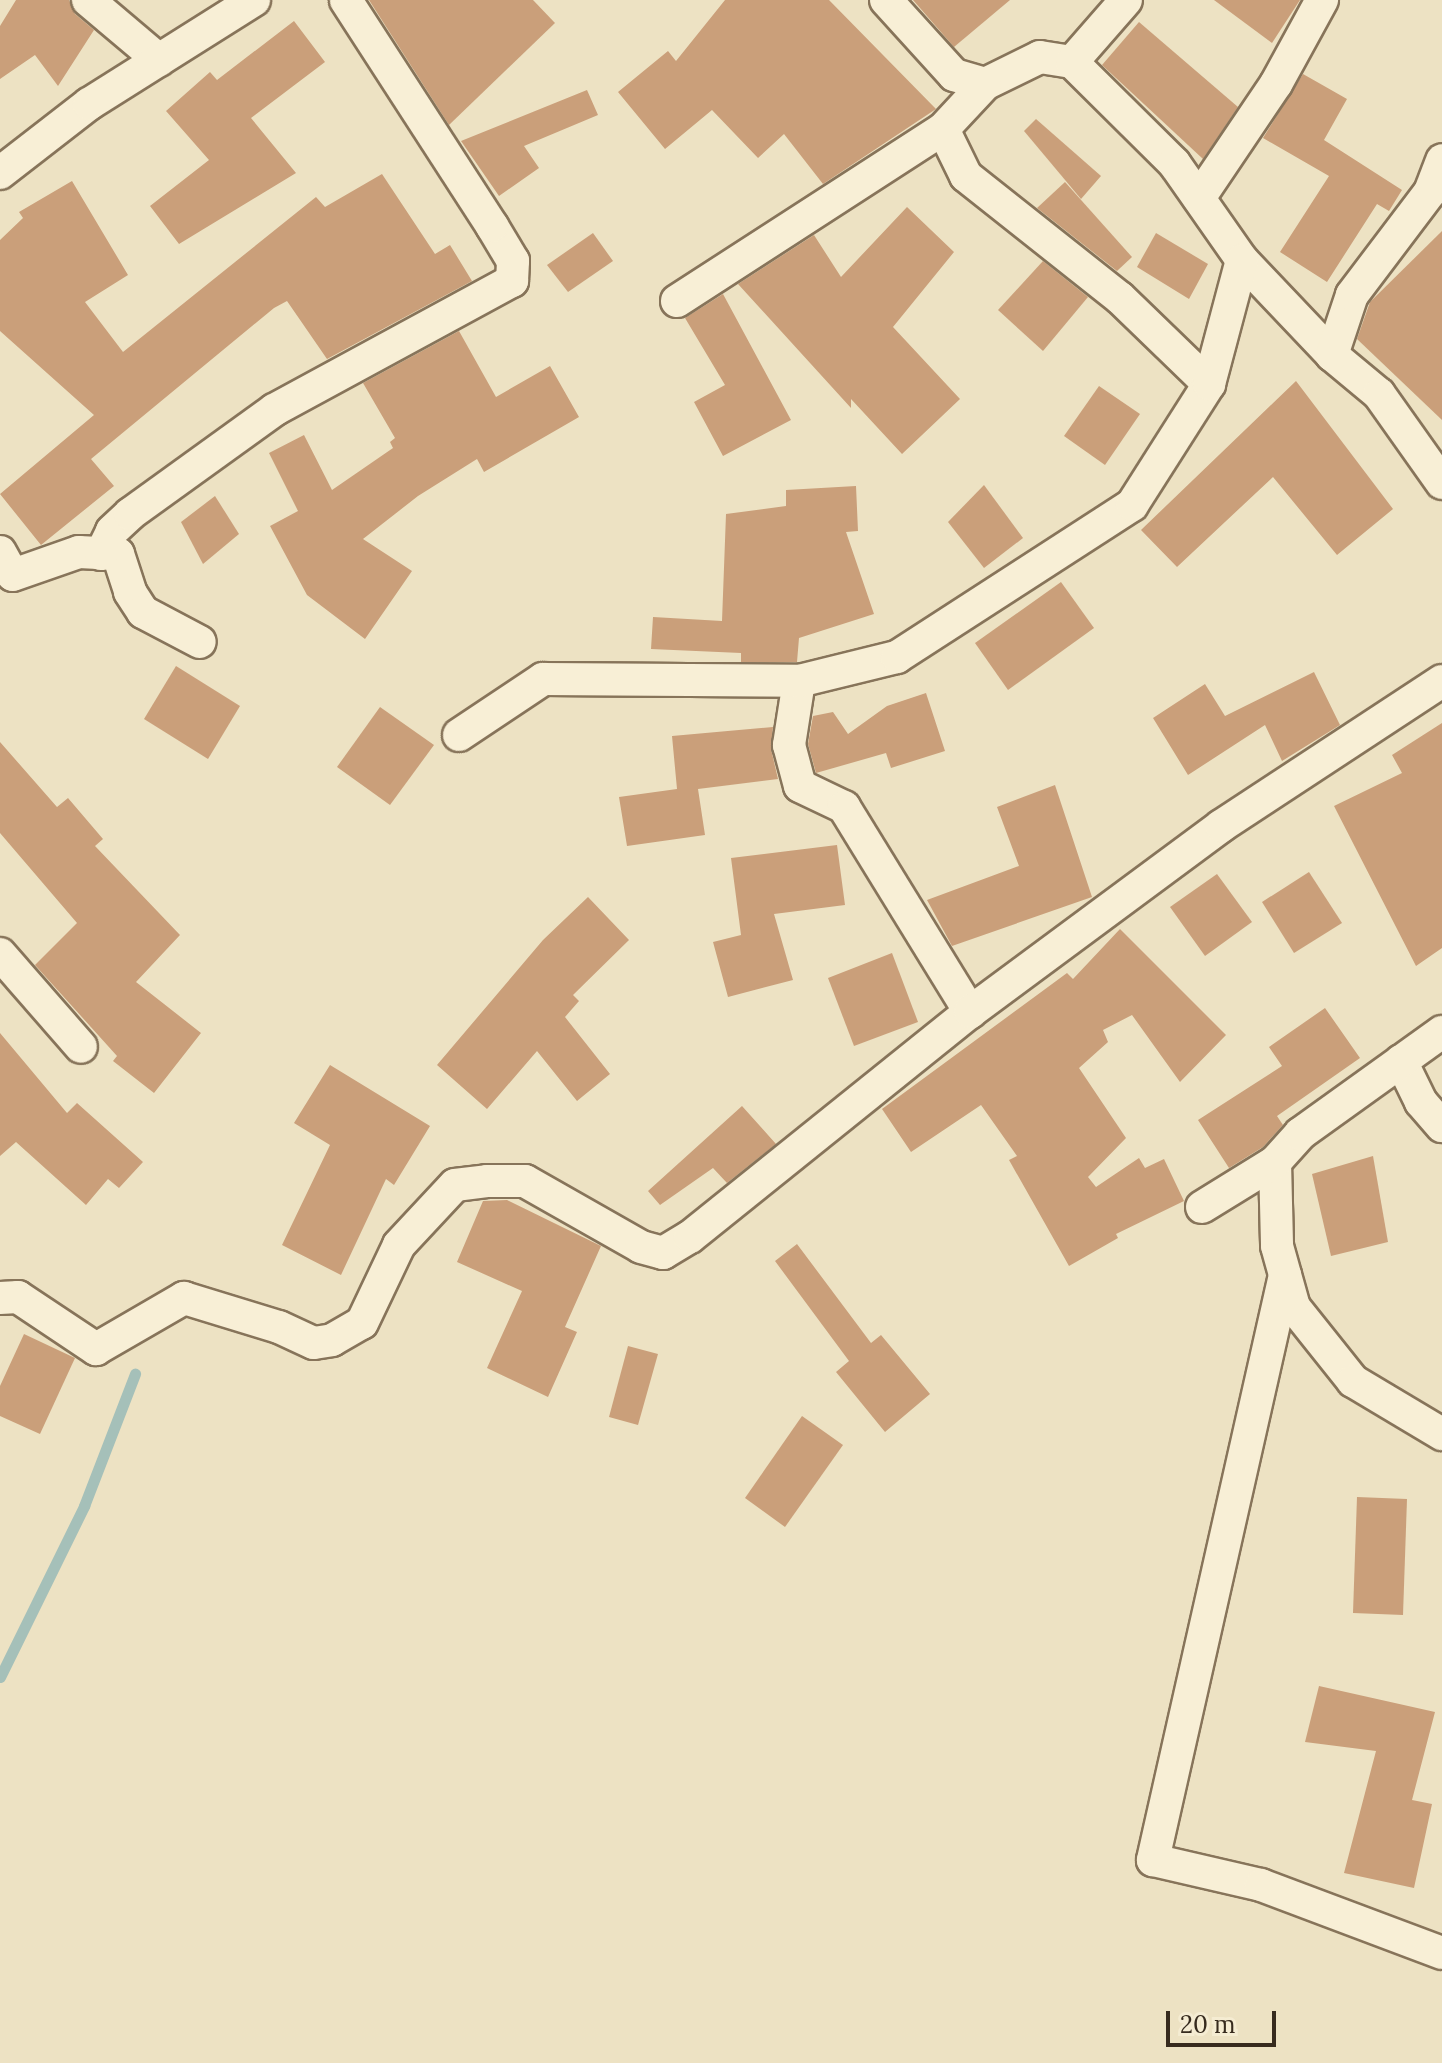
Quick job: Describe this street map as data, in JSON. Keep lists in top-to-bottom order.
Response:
{
  "scale_bar": "20 m"
}
